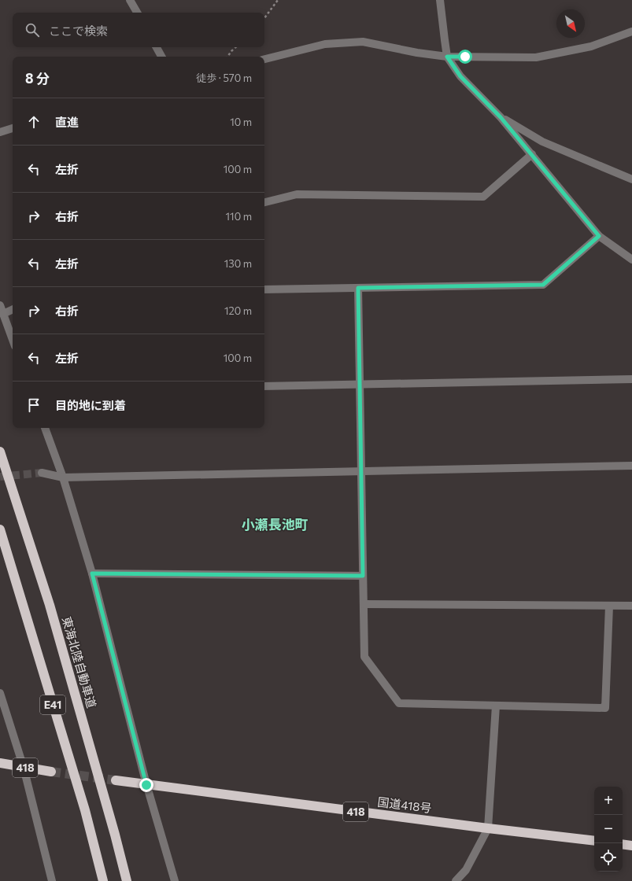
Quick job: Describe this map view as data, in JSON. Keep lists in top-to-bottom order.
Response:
{
  "streets": {
    "highway": [
      "東海北陸自動車道",
      "E41",
      "418",
      "国道418号"
    ]
  },
  "districts": ["小瀬長池町"],
  "north": "bottom right",
  "page": {
    "search": "ここで検索",
    "heading": ["8 分", "徒歩 · 570 m"],
    "list": [
      ["直進", "10 m"],
      ["左折", "100 m"],
      ["右折", "110 m"],
      ["左折", "130 m"],
      ["右折", "120 m"],
      ["左折", "100 m"],
      "目的地に到着"
    ],
    "map_buttons": ["+", "−"]
  }
}
